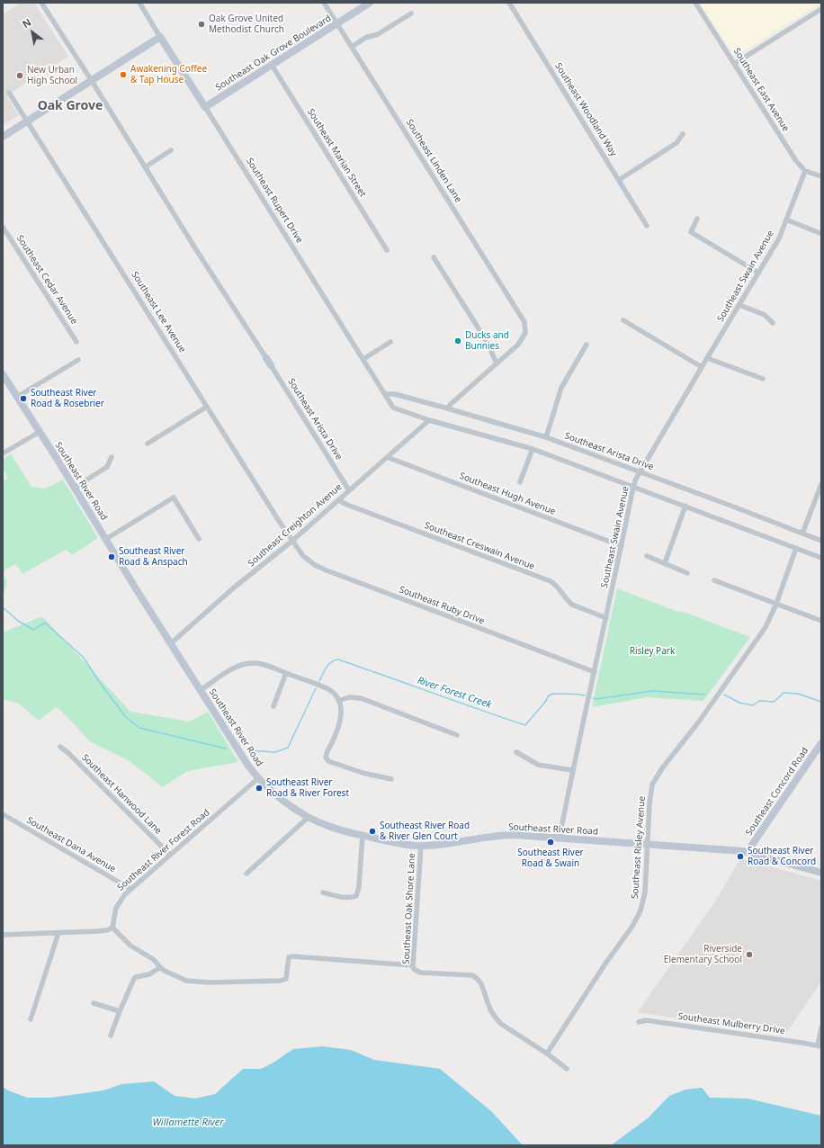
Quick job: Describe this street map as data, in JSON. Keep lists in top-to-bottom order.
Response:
{
  "streets": {
    "street": [
      "Southeast Oak Grove Boulevard",
      "Southeast East Avenue",
      "Southeast Woodland Way",
      "Southeast Marian Street",
      "Southeast Linden Lane",
      "Southeast Rupert Drive",
      "Southeast Swain Avenue",
      "Southeast Cedar Avenue",
      "Southeast Lee Avenue",
      "Southeast Arista Drive",
      "Southeast River Road",
      "Southeast Hugh Avenue",
      "Southeast Creighton Avenue",
      "Southeast Creswain Avenue",
      "Southeast Ruby Drive",
      "Southeast Concord Road",
      "Southeast Hanwood Lane",
      "Southeast Dana Avenue",
      "Southeast Risley Avenue",
      "Southeast River Forest Road",
      "Southeast Oak Shore Lane",
      "Southeast Mulberry Drive"
    ]
  },
  "crossings": [
    ["Southeast Oak Grove Boulevard", "Southeast Marian Street"],
    ["Southeast Oak Grove Boulevard", "Southeast Linden Lane"],
    ["Southeast Oak Grove Boulevard", "Southeast Rupert Drive"],
    ["Southeast East Avenue", "Southeast Swain Avenue"],
    ["Southeast Rupert Drive", "Southeast Arista Drive"],
    ["Southeast Rupert Drive", "Southeast Creighton Avenue"],
    ["Southeast Swain Avenue", "Southeast Arista Drive"],
    ["Southeast Swain Avenue", "Southeast River Road"],
    ["Southeast Swain Avenue", "Southeast Hugh Avenue"],
    ["Southeast Swain Avenue", "Southeast Creswain Avenue"],
    ["Southeast Swain Avenue", "Southeast Ruby Drive"],
    ["Southeast Lee Avenue", "Southeast Creighton Avenue"],
    ["Southeast Lee Avenue", "Southeast Ruby Drive"],
    ["Southeast Arista Drive", "Southeast Creighton Avenue"],
    ["Southeast River Road", "Southeast Creighton Avenue"],
    ["Southeast River Road", "Southeast Concord Road"],
    ["Southeast River Road", "Southeast Risley Avenue"],
    ["Southeast River Road", "Southeast River Forest Road"],
    ["Southeast River Road", "Southeast Oak Shore Lane"],
    ["Southeast Hugh Avenue", "Southeast Creighton Avenue"],
    ["Southeast Creighton Avenue", "Southeast Creswain Avenue"],
    ["Southeast Creighton Avenue", "Southeast Ruby Drive"],
    ["Southeast Hanwood Lane", "Southeast River Forest Road"],
    ["Southeast Dana Avenue", "Southeast River Forest Road"],
    ["Southeast Risley Avenue", "Southeast Oak Shore Lane"]
  ],
  "districts": ["Oak Grove"],
  "water": ["River Forest Creek", "Willamette River"],
  "parks": ["Risley Park"],
  "places": [
    "Oak Grove United Methodist Church",
    "Awakening Coffee & Tap House",
    "New Urban High School",
    "Ducks and Bunnies",
    "Southeast River Road & Rosebrier",
    "Southeast River Road & Anspach",
    "Southeast River Road & River Forest",
    "Southeast River Road & River Glen Court",
    "Southeast River Road & Swain",
    "Southeast River Road & Concord",
    "Riverside Elementary School"
  ],
  "north": "top left"
}
